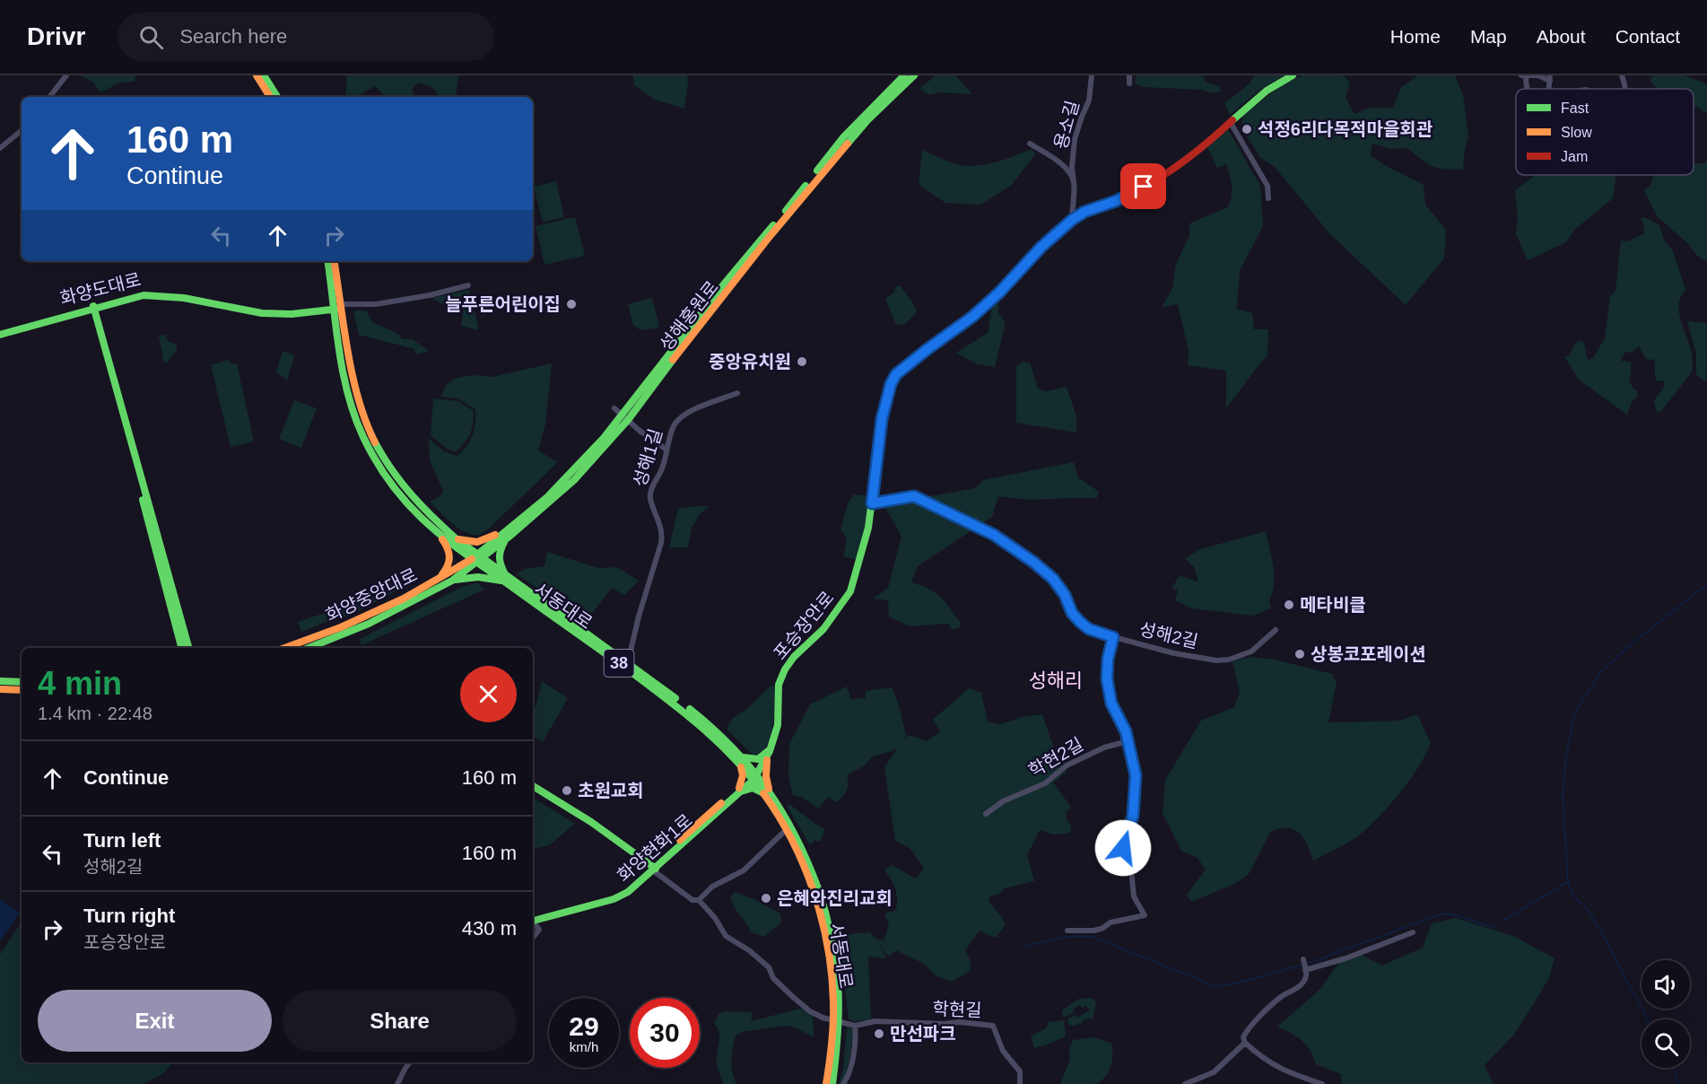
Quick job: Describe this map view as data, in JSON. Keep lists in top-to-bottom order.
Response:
{
  "streets": {
    "main road": [
      "화양도대로",
      "성해홍원로",
      "화양중앙대로",
      "서동대로",
      "포승장안로",
      "38",
      "화양현화1로"
    ],
    "street": [
      "용소길",
      "성해1길",
      "성해2길",
      "학현2길",
      "학현길"
    ]
  },
  "crossings": [
    ["용소길", "포승장안로"],
    ["화양도대로", "서동대로"],
    ["성해홍원로", "화양중앙대로"],
    ["성해홍원로", "서동대로"],
    ["성해1길", "서동대로"],
    ["화양중앙대로", "서동대로"],
    ["서동대로", "포승장안로"],
    ["서동대로", "화양현화1로"],
    ["서동대로", "학현길"],
    ["포승장안로", "성해2길"],
    ["포승장안로", "화양현화1로"]
  ],
  "districts": ["성해리"],
  "places": [
    "석정6리다목적마을회관",
    "늘푸른어린이집",
    "중앙유치원",
    "메타비클",
    "상봉코포레이션",
    "초원교회",
    "은혜와진리교회",
    "만선파크"
  ],
  "legend": ["Fast", "Slow", "Jam"],
  "page": {
    "header": "Drivr",
    "search": "Search here",
    "nav": [
      "Home",
      "Map",
      "About",
      "Contact"
    ],
    "turn": ["160 m", "Continue"],
    "heading": ["4 min", "1.4 km · 22:48"],
    "list": [
      {
        "name": "Continue",
        "value": "160 m"
      },
      {
        "name": "Turn left",
        "note": "성해2길",
        "value": "160 m"
      },
      {
        "name": "Turn right",
        "note": "포승장안로",
        "value": "430 m"
      }
    ],
    "buttons": ["Exit", "Share"],
    "speed": "29 km/h",
    "limit": "30"
  }
}
